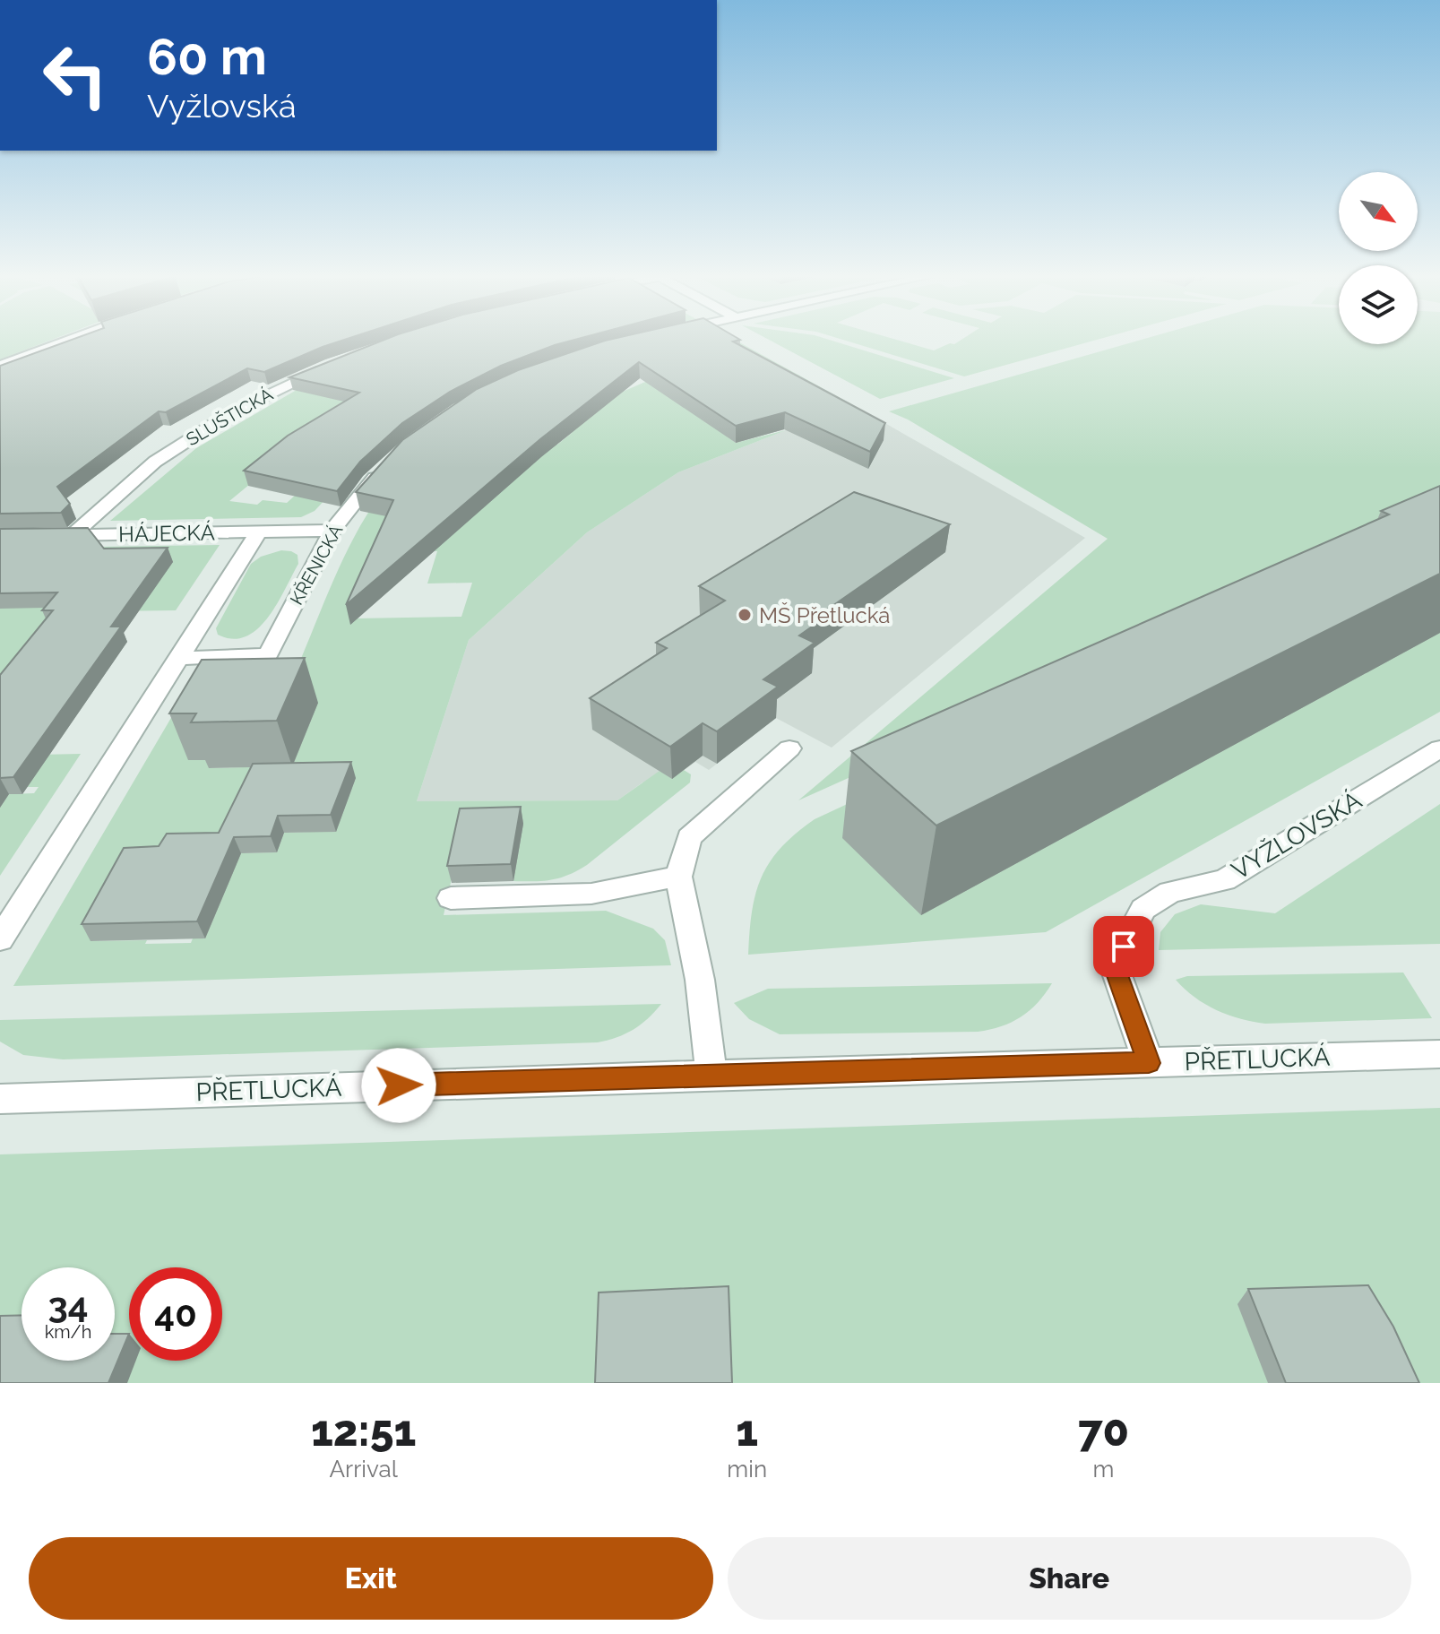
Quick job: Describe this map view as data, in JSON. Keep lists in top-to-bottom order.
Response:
{
  "streets": {
    "street": [
      "SLUŠTICKÁ",
      "HÁJECKÁ",
      "KŘENICKÁ",
      "VYŽLOVSKÁ",
      "PŘETLUCKÁ"
    ]
  },
  "crossings": [
    ["SLUŠTICKÁ", "HÁJECKÁ"],
    ["HÁJECKÁ", "KŘENICKÁ"],
    ["VYŽLOVSKÁ", "PŘETLUCKÁ"]
  ],
  "places": ["MŠ Přetlucká"],
  "north": "bottom right",
  "page": {
    "turn": ["60 m", "Vyžlovská"],
    "speed": "34 km/h",
    "limit": "40",
    "eta": [
      "12:51",
      "Arrival",
      "1",
      "min",
      "70",
      "m"
    ],
    "buttons": ["Exit", "Share"]
  }
}
